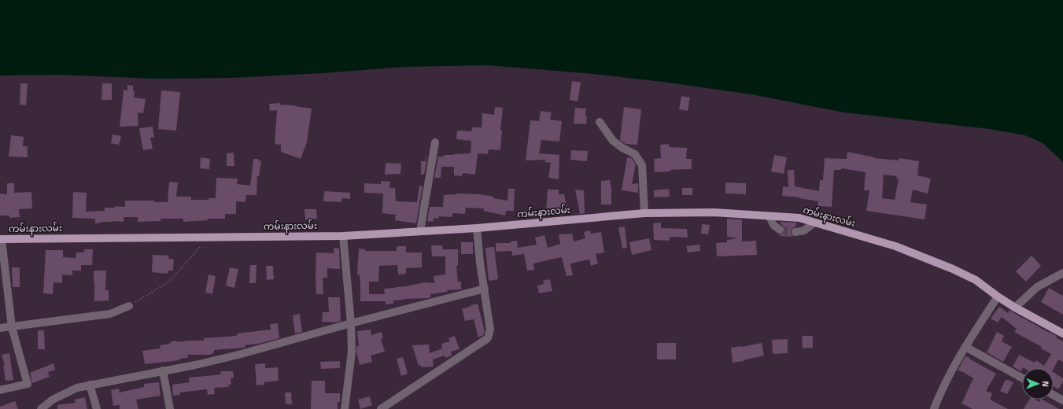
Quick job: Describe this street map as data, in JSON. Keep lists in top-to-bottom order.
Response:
{
  "streets": {
    "main road": ["ကမ်းနားလမ်း"]
  },
  "north": "right"
}
